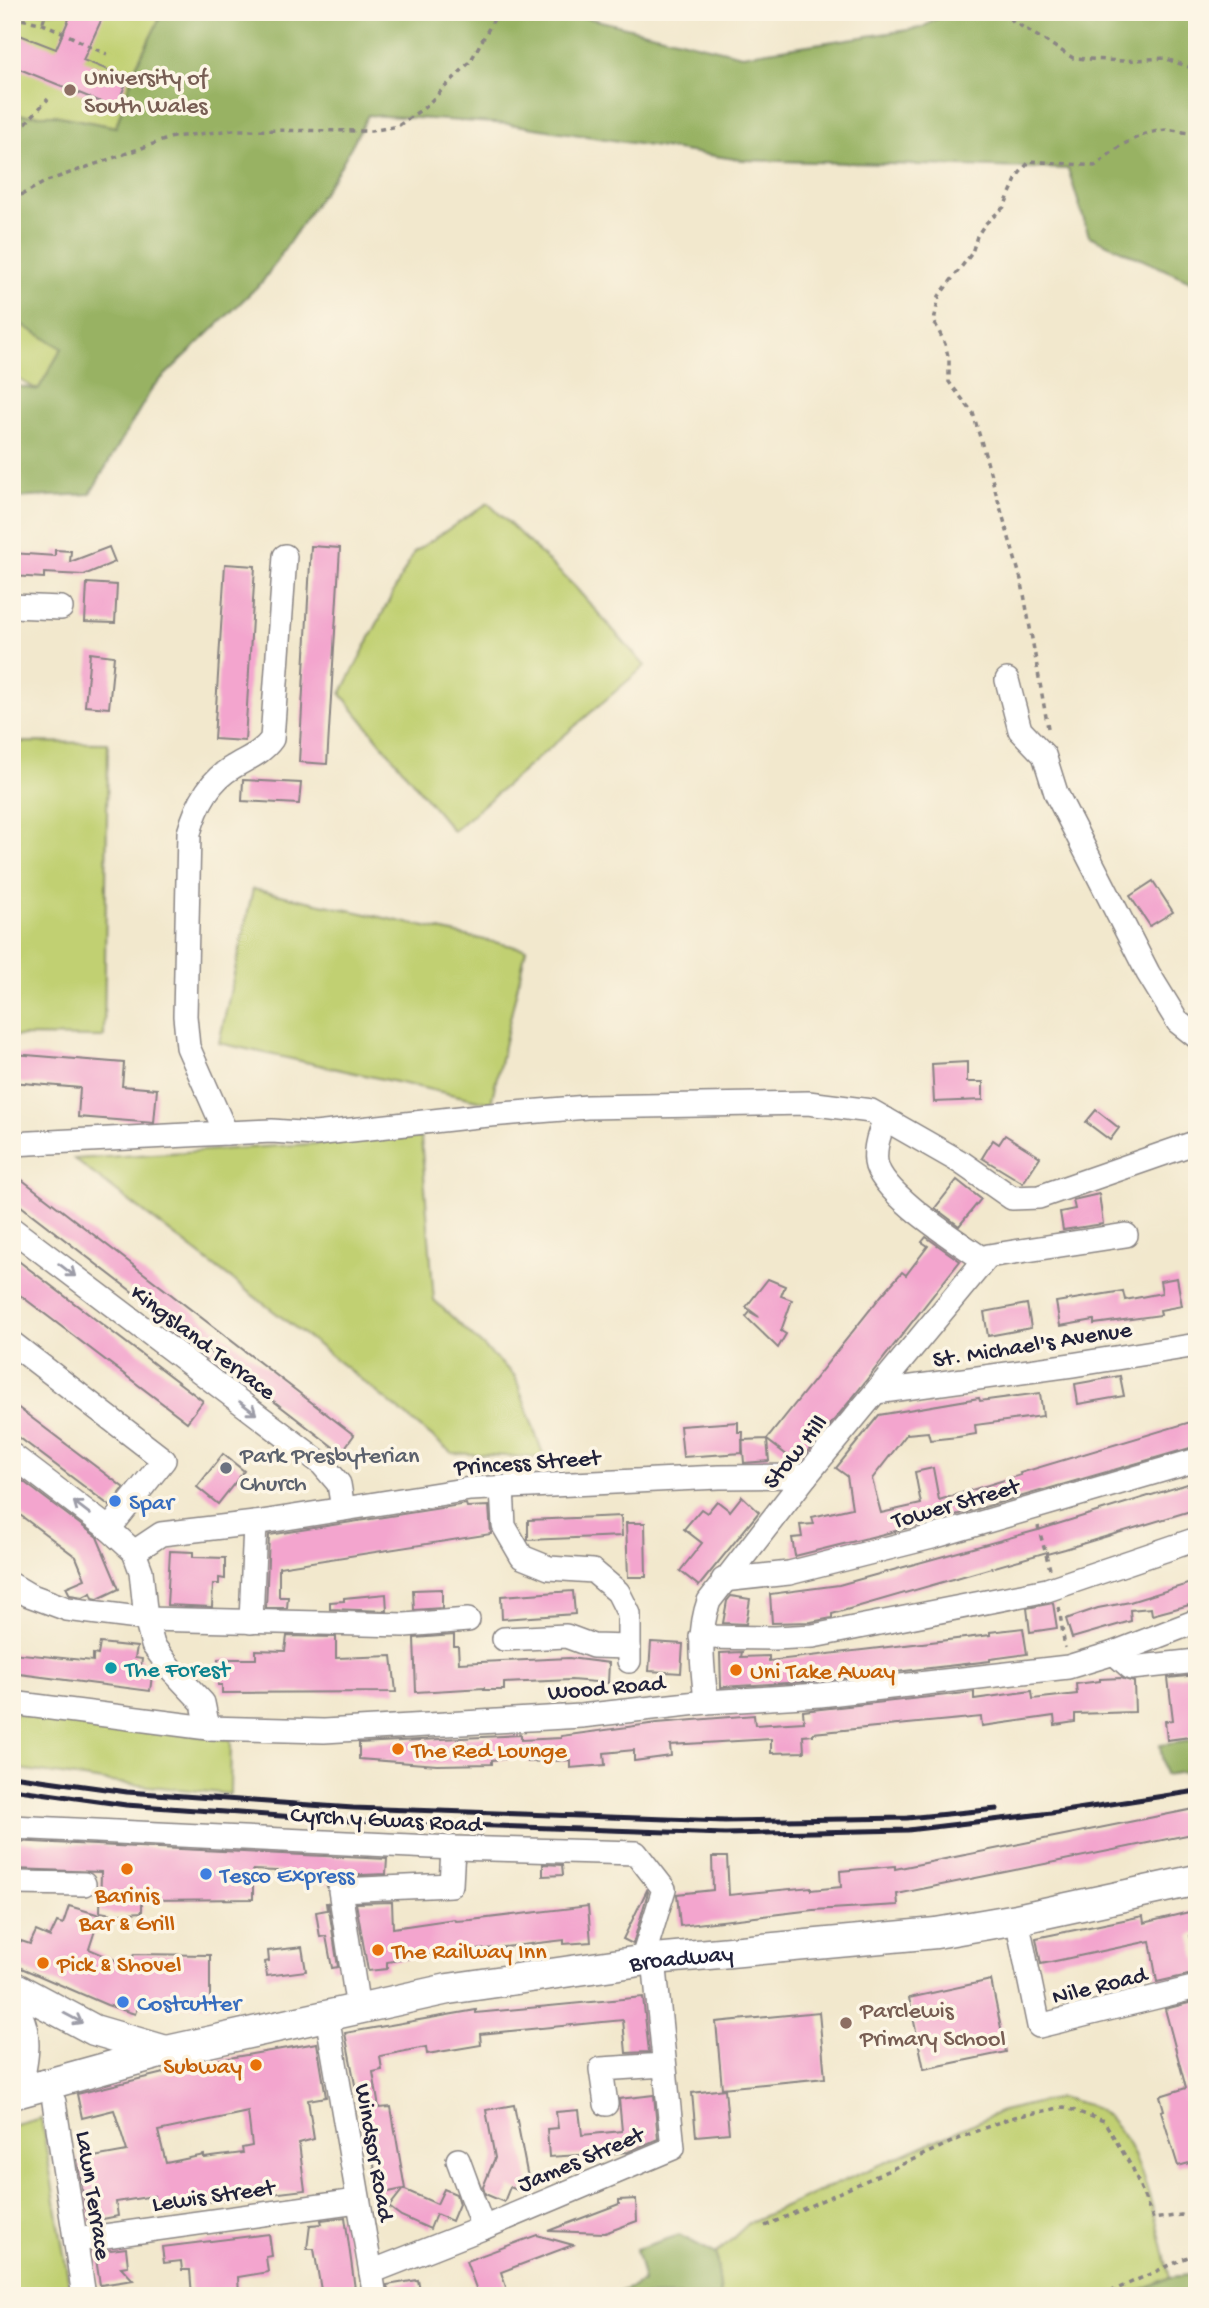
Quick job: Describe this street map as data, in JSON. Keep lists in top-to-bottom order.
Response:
{
  "streets": {
    "main road": ["Broadway"],
    "street": [
      "Kingsland Terrace",
      "St. Michael's Avenue",
      "Stow Hill",
      "Princess Street",
      "Tower Street",
      "Wood Road",
      "Cyrch y Gwas Road",
      "Nile Road",
      "Windsor Road",
      "James Street",
      "Lewis Street",
      "Lawn Terrace"
    ]
  },
  "crossings": [
    ["Kingsland Terrace", "Princess Street"],
    ["St. Michael's Avenue", "Stow Hill"],
    ["Stow Hill", "Princess Street"],
    ["Stow Hill", "Tower Street"],
    ["Stow Hill", "Wood Road"],
    ["Cyrch y Gwas Road", "Broadway"],
    ["Cyrch y Gwas Road", "James Street"],
    ["Broadway", "Nile Road"],
    ["Broadway", "Windsor Road"],
    ["Broadway", "James Street"],
    ["Windsor Road", "James Street"],
    ["Windsor Road", "Lewis Street"],
    ["Lewis Street", "Lawn Terrace"]
  ],
  "places": [
    "University of South Wales",
    "Park Presbyterian Church",
    "Spar",
    "The Forest",
    "Uni Take Away",
    "The Red Lounge",
    "Barinis Bar & Grill",
    "Tesco Express",
    "The Railway Inn",
    "Pick & Shovel",
    "Costcutter",
    "Parclewis Primary School",
    "Subway"
  ]
}
